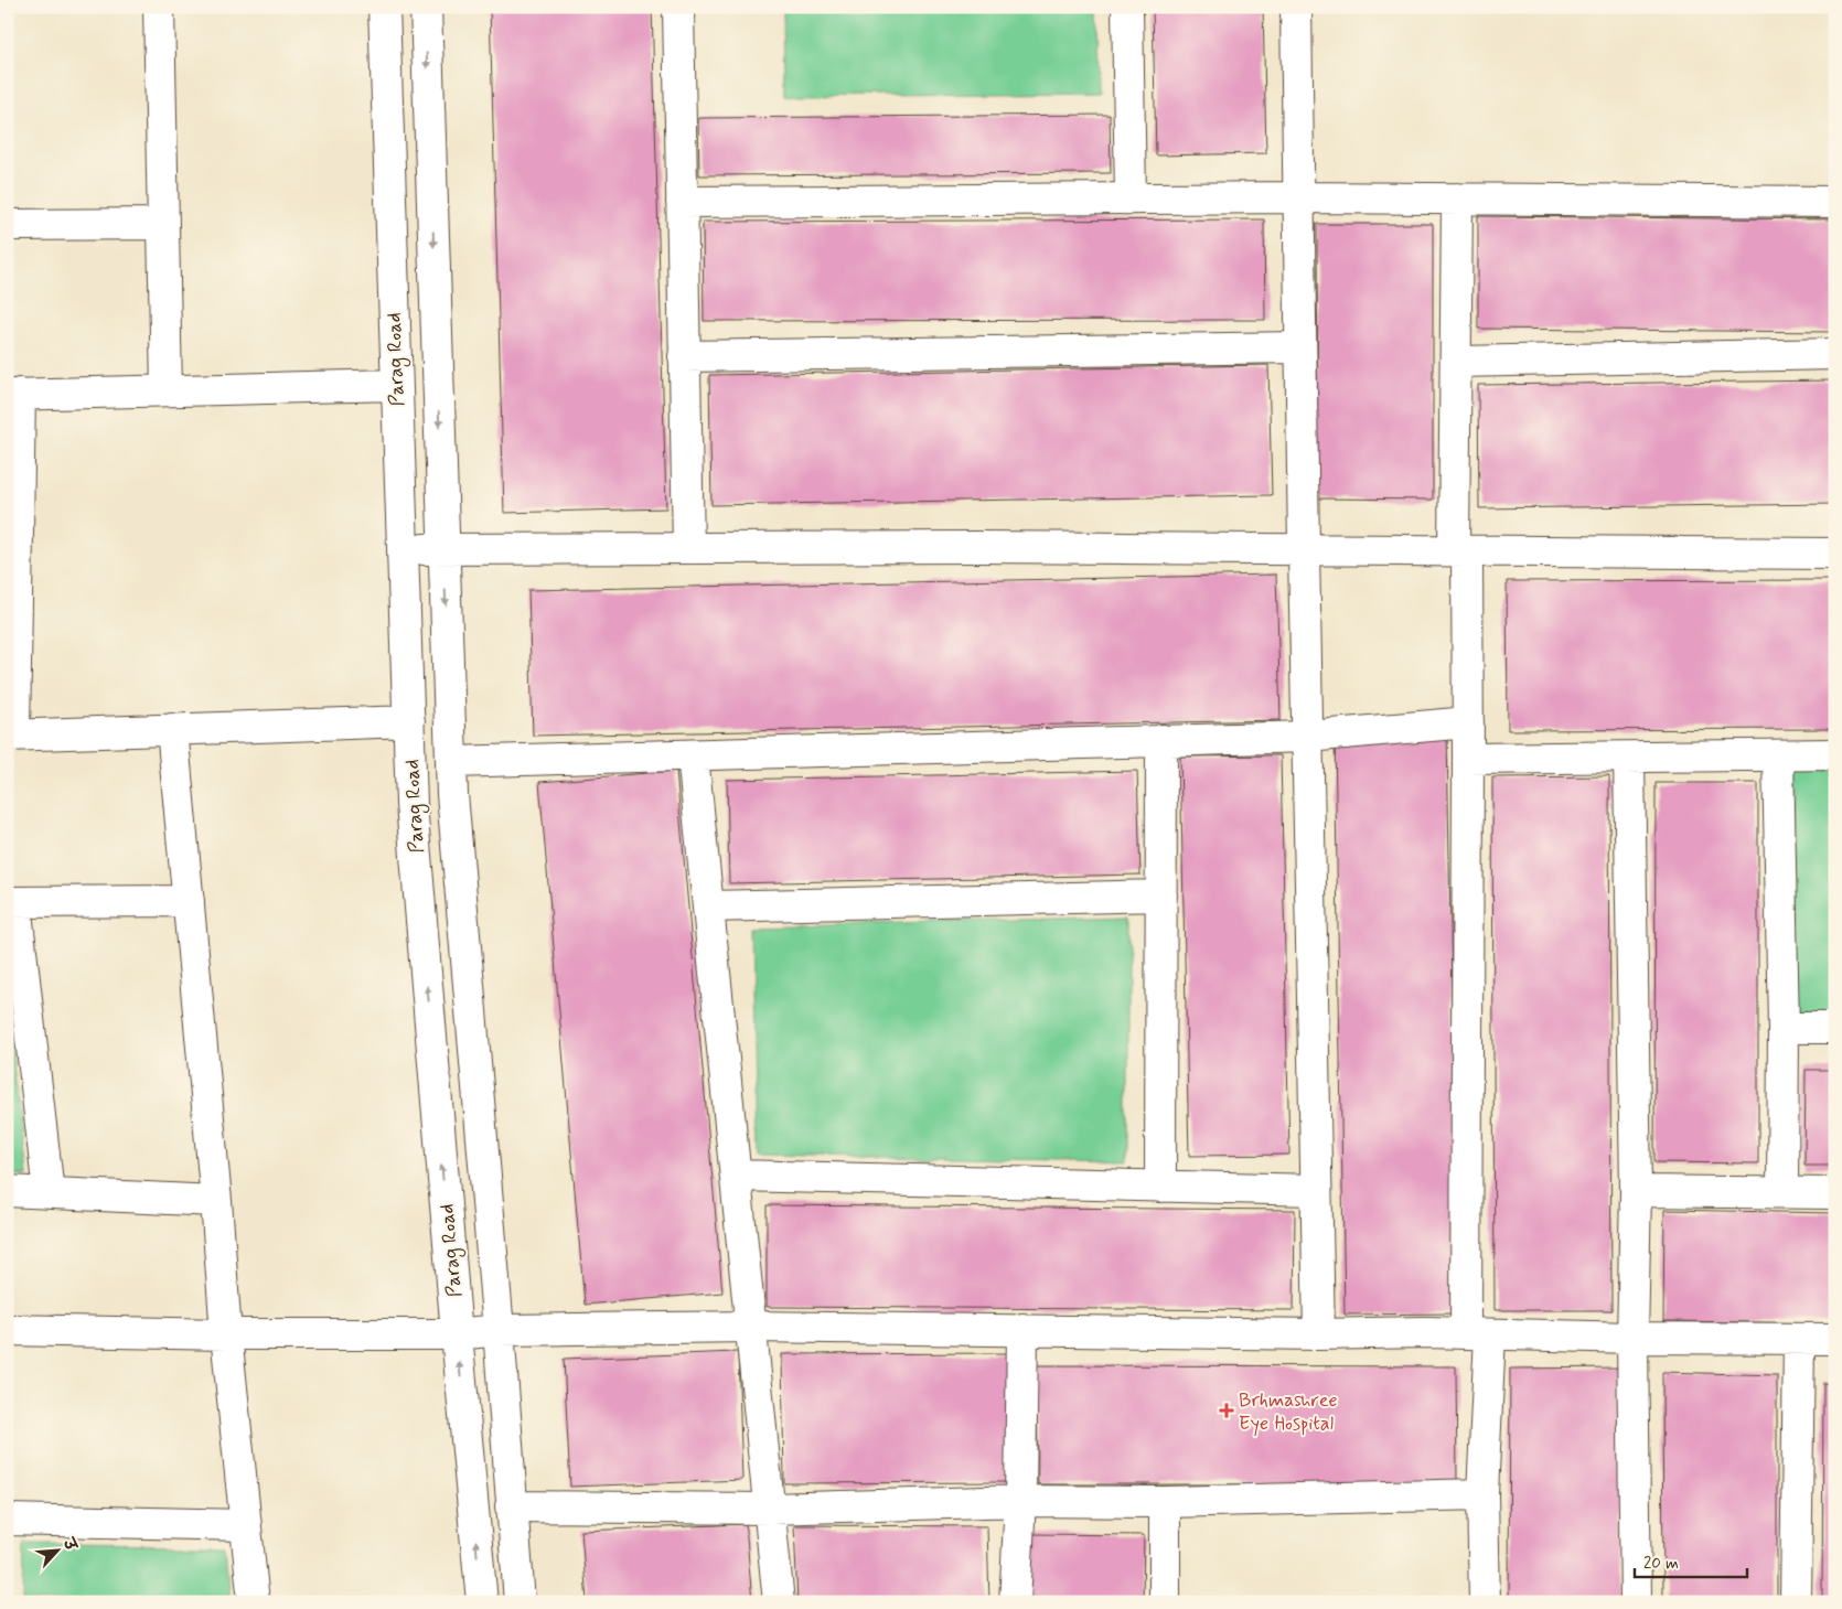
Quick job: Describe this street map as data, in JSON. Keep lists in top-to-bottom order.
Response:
{
  "streets": {
    "street": ["Parag Road"]
  },
  "places": {
    "health": ["Brhmashree Eye Hospital"]
  },
  "scale_bar": "20 m",
  "north": "top right"
}
